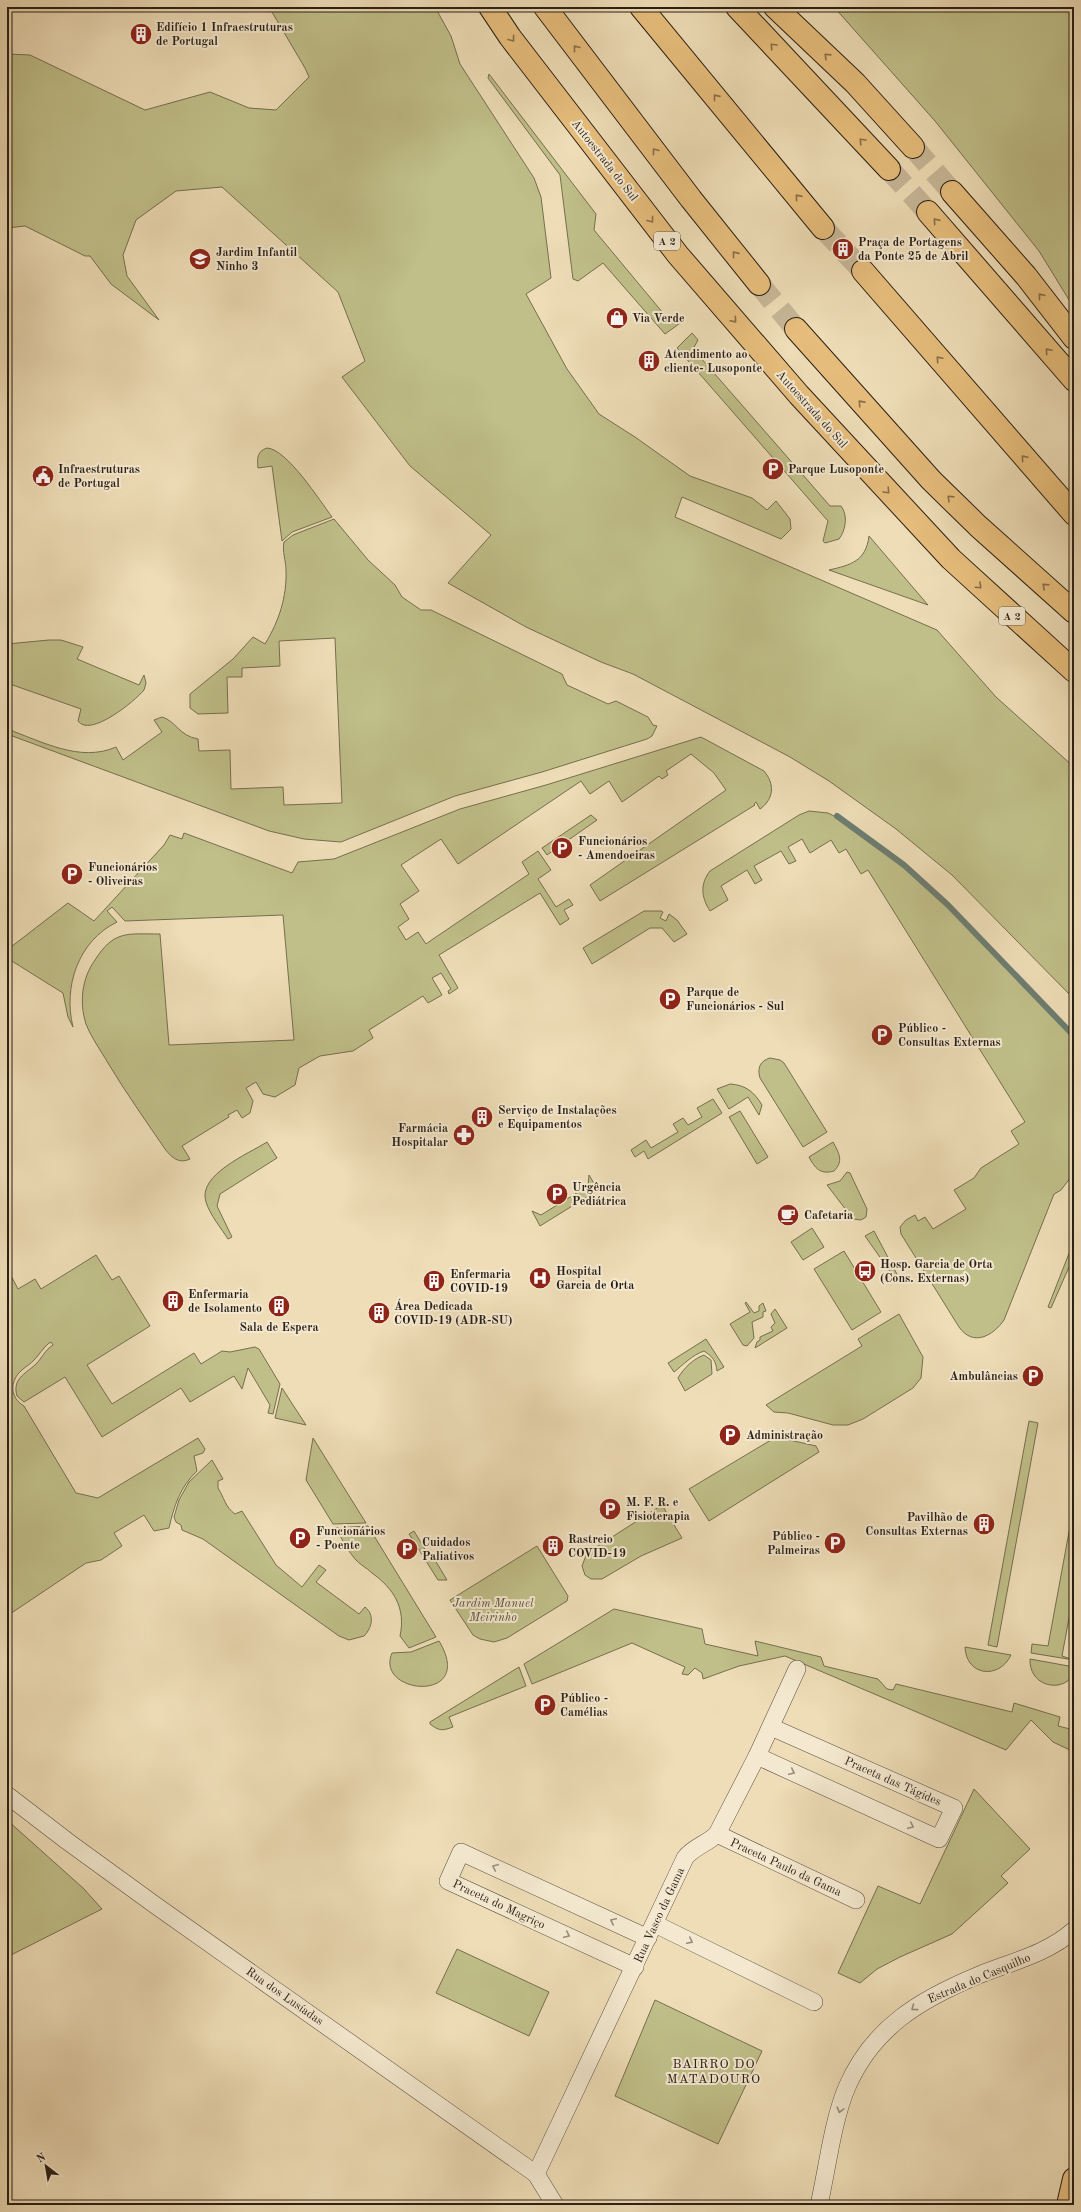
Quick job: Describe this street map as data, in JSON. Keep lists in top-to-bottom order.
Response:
{
  "streets": {
    "main road": ["Autoestrada do Sul", "A 2"],
    "street": [
      "Praceta das Tágides",
      "Praceta Paulo da Gama",
      "Praceta do Magriço",
      "Rua Vasco da Gama",
      "Estrada do Casquilho",
      "Rua dos Lusíadas"
    ]
  },
  "crossings": [
    ["Praceta das Tágides", "Rua Vasco da Gama"],
    ["Praceta Paulo da Gama", "Rua Vasco da Gama"],
    ["Praceta do Magriço", "Rua Vasco da Gama"],
    ["Rua Vasco da Gama", "Rua dos Lusíadas"]
  ],
  "one_way": ["Estrada do Casquilho"],
  "districts": ["BAIRRO DO MATADOURO"],
  "parks": ["Jardim Manuel Meirinho"],
  "places": {
    "building": [
      "Edifício 1 Infraestruturas de Portugal",
      "Praça de Portagens da Ponte 25 de Abril",
      "Atendimento ao cliente- Lusoponte",
      "Serviço de Instalações e Equipamentos",
      "Enfermaria COVID-19",
      "Enfermaria de Isolamento",
      "Sala de Espera",
      "Área Dedicada COVID-19 (ADR-SU)",
      "Pavilhão de Consultas Externas",
      "Rastreio COVID-19"
    ],
    "school or university": ["Jardim Infantil Ninho 3"],
    "shop": ["Via Verde"],
    "parking": [
      "Parque Lusoponte",
      "Funcionários - Amendoeiras",
      "Funcionários - Oliveiras",
      "Parque de Funcionários - Sul",
      "Público - Consultas Externas",
      "Urgência Pediátrica",
      "Ambulâncias",
      "Administração",
      "M. F. R. e Fisioterapia",
      "Funcionários - Poente",
      "Público - Palmeiras",
      "Cuidados Paliativos",
      "Público - Camélias"
    ],
    "public building": ["Infraestruturas de Portugal"],
    "pharmacy": ["Farmácia Hospitalar"],
    "cafe": ["Cafetaria"],
    "bus stop": ["Hosp. Garcia de Orta (Cons. Externas)"],
    "hospital": ["Hospital Garcia de Orta"]
  },
  "north": "top left"
}
